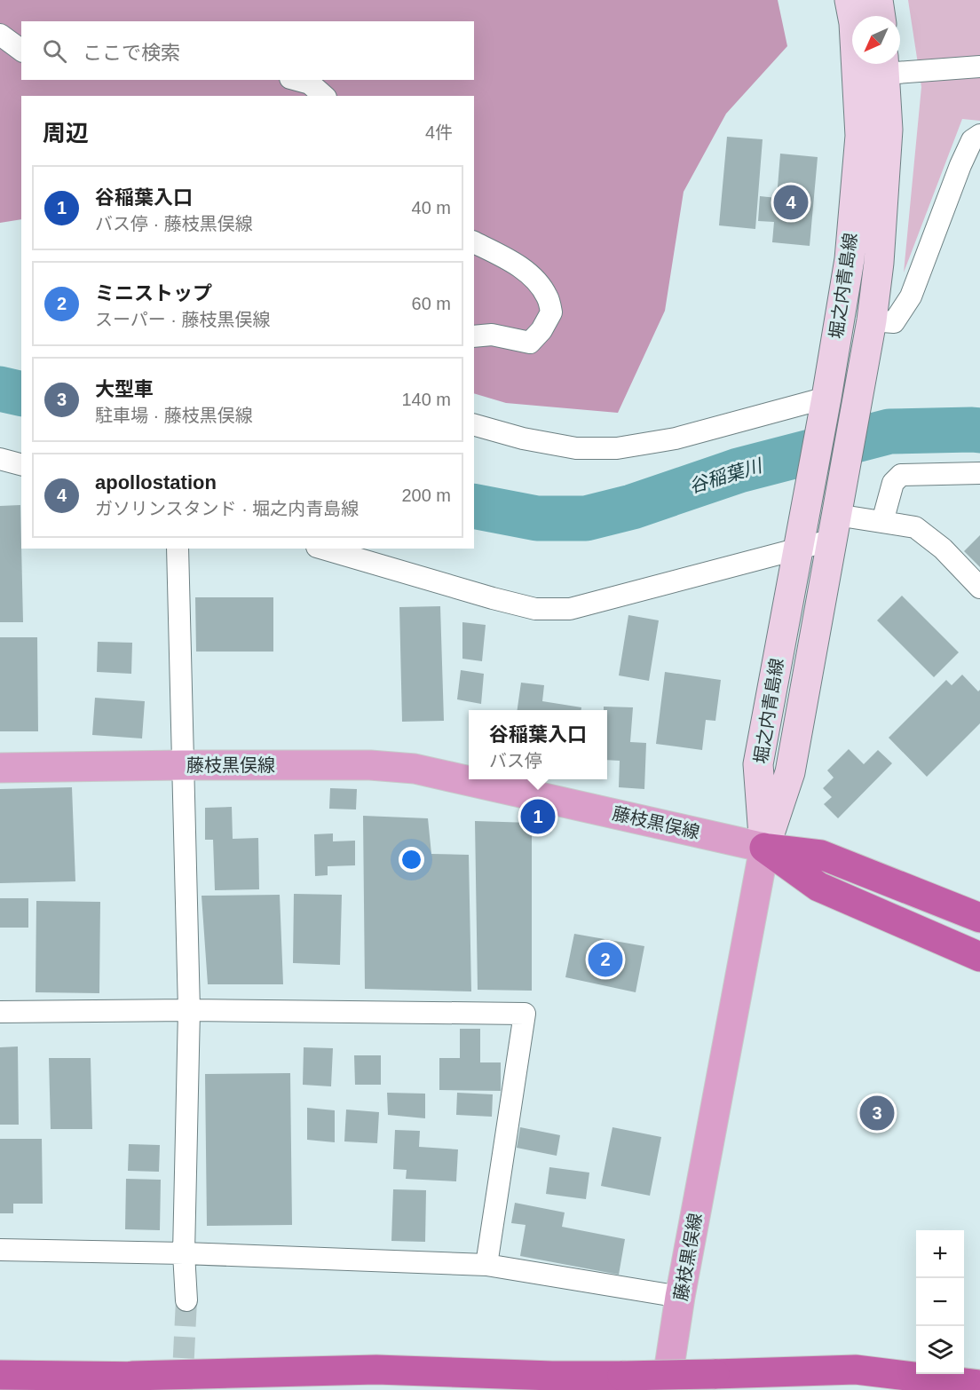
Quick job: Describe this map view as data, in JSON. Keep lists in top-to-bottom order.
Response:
{
  "streets": {
    "main road": ["堀之内青島線", "藤枝黒俣線"]
  },
  "crossings": [
    ["堀之内青島線", "藤枝黒俣線"]
  ],
  "water": ["谷稲葉川"],
  "north": "bottom left",
  "page": {
    "search": "ここで検索",
    "heading": ["周辺", "4件"],
    "list": [
      {
        "mark": "1",
        "name": "谷稲葉入口",
        "note": "バス停 · 藤枝黒俣線",
        "value": "40 m"
      },
      {
        "mark": "2",
        "name": "ミニストップ",
        "note": "スーパー · 藤枝黒俣線",
        "value": "60 m"
      },
      {
        "mark": "3",
        "name": "大型車",
        "note": "駐車場 · 藤枝黒俣線",
        "value": "140 m"
      },
      {
        "mark": "4",
        "name": "apollostation",
        "note": "ガソリンスタンド · 堀之内青島線",
        "value": "200 m"
      }
    ],
    "pins": [
      "4",
      "1",
      "2",
      "3"
    ],
    "popup": ["谷稲葉入口", "バス停"],
    "map_buttons": ["+", "−"]
  }
}
